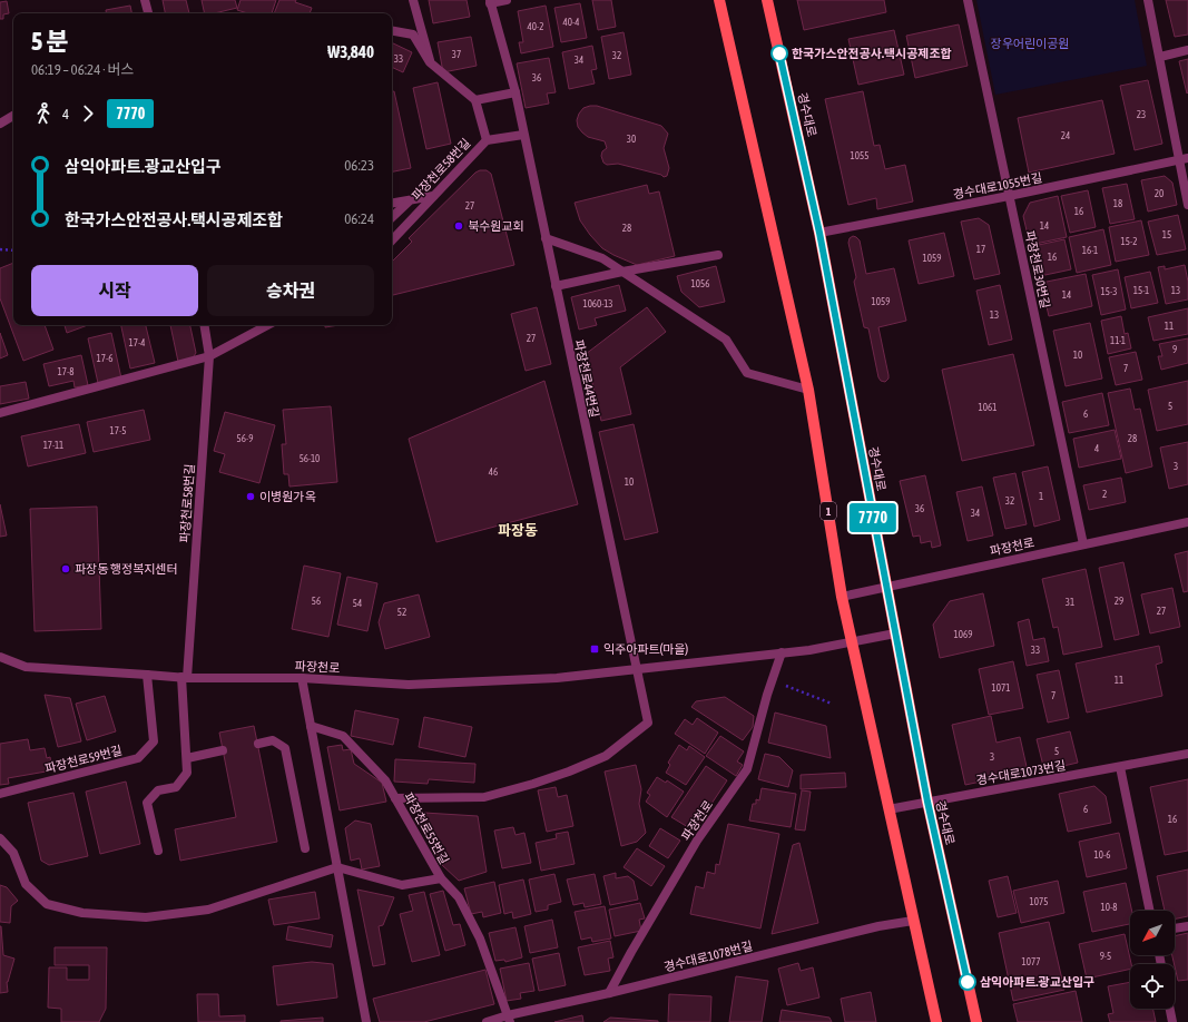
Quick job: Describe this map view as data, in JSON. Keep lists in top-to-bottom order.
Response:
{
  "streets": {
    "main road": ["경수대로", "1"],
    "street": [
      "파장천로58번길",
      "경수대로1055번길",
      "파장천로30번길",
      "파장천로44번길",
      "파장천로",
      "파장천로59번길",
      "경수대로1073번길",
      "파장천로55번길",
      "경수대로1078번길"
    ]
  },
  "crossings": [
    ["경수대로", "경수대로1055번길"],
    ["경수대로", "파장천로"],
    ["경수대로", "경수대로1073번길"],
    ["파장천로58번길", "파장천로44번길"],
    ["파장천로58번길", "파장천로"],
    ["경수대로1055번길", "파장천로30번길"],
    ["파장천로30번길", "파장천로"],
    ["파장천로44번길", "파장천로"],
    ["1", "파장천로"],
    ["1", "경수대로1073번길"],
    ["1", "경수대로1078번길"],
    ["파장천로", "파장천로59번길"],
    ["파장천로", "경수대로1078번길"]
  ],
  "districts": ["파장동"],
  "parks": ["장우어린이공원"],
  "places": {
    "other": [
      "한국가스안전공사.택시공제조합",
      "북수원교회",
      "이병원가옥",
      "파장동 행정복지센터",
      "삼익아파트.광교산입구"
    ],
    "transit": ["익주아파트(마을)"]
  },
  "lines": ["bus line 7770"],
  "house_numbers": [
    "40-4",
    "40-2",
    "37",
    "32",
    "33",
    "34",
    "36",
    "23",
    "24",
    "30",
    "1055",
    "20",
    "18",
    "27",
    "16",
    "14",
    "28",
    "15",
    "15-2",
    "17",
    "16-1",
    "16",
    "1059",
    "1056",
    "15-1",
    "13",
    "15-3",
    "14",
    "1059",
    "1060-13",
    "13",
    "11",
    "27",
    "11-1",
    "17-4",
    "9",
    "10",
    "17-6",
    "7",
    "17-8",
    "5",
    "1061",
    "6",
    "17-5",
    "56-9",
    "28",
    "17-11",
    "4",
    "56-10",
    "3",
    "46",
    "10",
    "2",
    "1",
    "32",
    "36",
    "34",
    "56",
    "29",
    "31",
    "54",
    "27",
    "52",
    "1069",
    "33",
    "11",
    "1071",
    "7",
    "5",
    "3",
    "6",
    "16",
    "10-6",
    "1075",
    "10-8",
    "9-5",
    "1077"
  ],
  "north": "bottom left",
  "page": {
    "on_map": "7770",
    "heading": ["5 분", "06:19 – 06:24 · 버스", "₩3,840"],
    "legs": ["4", "7770"],
    "list": [
      {
        "name": "삼익아파트.광교산입구",
        "value": "06:23"
      },
      {
        "name": "한국가스안전공사.택시공제조합",
        "value": "06:24"
      }
    ],
    "buttons": ["시작", "승차권"]
  }
}
